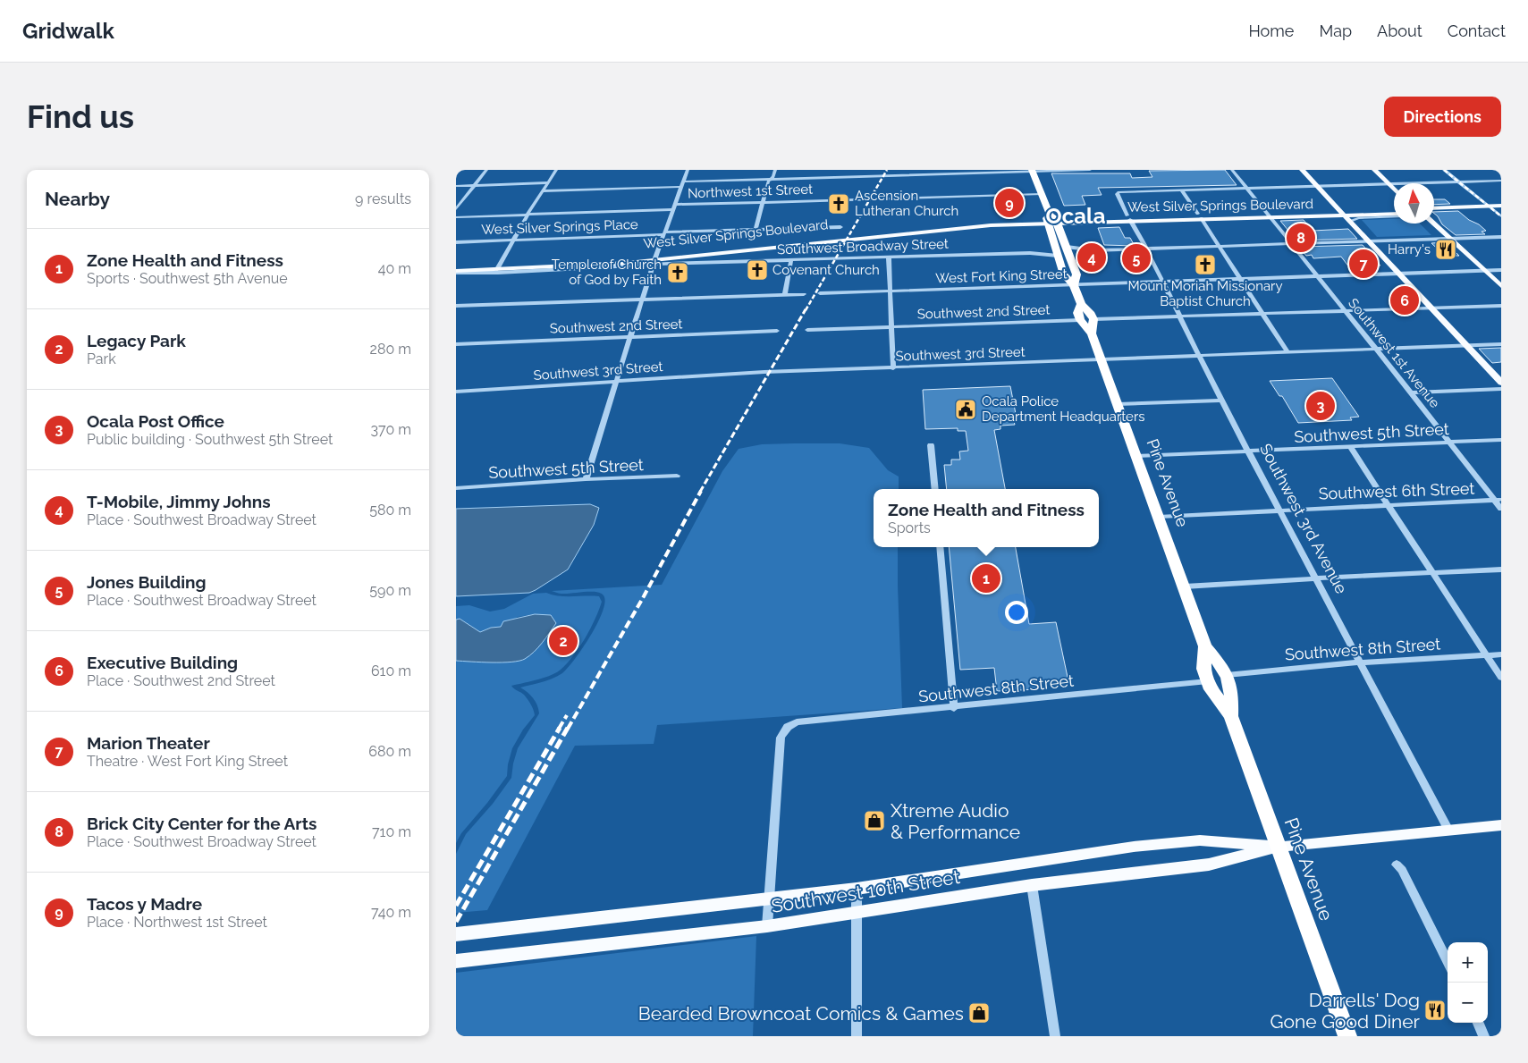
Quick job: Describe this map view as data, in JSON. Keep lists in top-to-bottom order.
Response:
{
  "streets": {
    "highway": ["Pine Avenue"],
    "main road": ["West Silver Springs Boulevard", "Southwest 10th Street"],
    "street": [
      "Northwest 1st Street",
      "West Silver Springs Place",
      "Southwest Broadway Street",
      "West Fort King Street",
      "Southwest 2nd Street",
      "Southwest 1st Avenue",
      "Southwest 3rd Street",
      "Southwest 5th Street",
      "Southwest 6th Street",
      "Southwest 3rd Avenue",
      "Southwest 8th Street"
    ]
  },
  "crossings": [
    ["West Silver Springs Boulevard", "Southwest Broadway Street"],
    ["West Silver Springs Boulevard", "Southwest 1st Avenue"],
    ["West Silver Springs Boulevard", "Southwest 3rd Avenue"],
    ["West Fort King Street", "Southwest 1st Avenue"],
    ["West Fort King Street", "Southwest 3rd Avenue"],
    ["Southwest 2nd Street", "Pine Avenue"],
    ["Southwest 1st Avenue", "Southwest 3rd Street"],
    ["Southwest 1st Avenue", "Southwest 5th Street"],
    ["Southwest 1st Avenue", "Southwest 6th Street"],
    ["Southwest 3rd Street", "Pine Avenue"],
    ["Southwest 3rd Street", "Southwest 3rd Avenue"],
    ["Southwest 5th Street", "Pine Avenue"],
    ["Southwest 5th Street", "Southwest 3rd Avenue"],
    ["Pine Avenue", "Southwest 6th Street"],
    ["Pine Avenue", "Southwest 8th Street"],
    ["Pine Avenue", "Southwest 10th Street"],
    ["Southwest 6th Street", "Southwest 3rd Avenue"],
    ["Southwest 3rd Avenue", "Southwest 8th Street"],
    ["Southwest 3rd Avenue", "Southwest 10th Street"],
    ["Southwest 8th Street", "Southwest 10th Street"]
  ],
  "districts": ["Ocala"],
  "places": {
    "church": [
      "Ascension Lutheran Church",
      "Mount Moriah Missionary Baptist Church",
      "Covenant Church",
      "Temple of Church of God by Faith"
    ],
    "restaurant": ["Harry's", "Darrells' Dog Gone Good Diner"],
    "public building": ["Ocala Police Department Headquarters"],
    "shop": ["Xtreme Audio & Performance", "Bearded Browncoat Comics & Games"]
  },
  "north": "top",
  "page": {
    "header": "Gridwalk",
    "nav": [
      "Home",
      "Map",
      "About",
      "Contact"
    ],
    "buttons": "Directions",
    "title": "Find us",
    "heading": ["Nearby", "9 results"],
    "pins": [
      "9",
      "8",
      "4",
      "5",
      "7",
      "6",
      "3",
      "1",
      "2"
    ],
    "list": [
      {
        "mark": "1",
        "name": "Zone Health and Fitness",
        "note": "Sports · Southwest 5th Avenue",
        "value": "40 m"
      },
      {
        "mark": "2",
        "name": "Legacy Park",
        "note": "Park",
        "value": "280 m"
      },
      {
        "mark": "3",
        "name": "Ocala Post Office",
        "note": "Public building · Southwest 5th Street",
        "value": "370 m"
      },
      {
        "mark": "4",
        "name": "T-Mobile, Jimmy Johns",
        "note": "Place · Southwest Broadway Street",
        "value": "580 m"
      },
      {
        "mark": "5",
        "name": "Jones Building",
        "note": "Place · Southwest Broadway Street",
        "value": "590 m"
      },
      {
        "mark": "6",
        "name": "Executive Building",
        "note": "Place · Southwest 2nd Street",
        "value": "610 m"
      },
      {
        "mark": "7",
        "name": "Marion Theater",
        "note": "Theatre · West Fort King Street",
        "value": "680 m"
      },
      {
        "mark": "8",
        "name": "Brick City Center for the Arts",
        "note": "Place · Southwest Broadway Street",
        "value": "710 m"
      },
      {
        "mark": "9",
        "name": "Tacos y Madre",
        "note": "Place · Northwest 1st Street",
        "value": "740 m"
      }
    ],
    "popup": ["Zone Health and Fitness", "Sports"],
    "map_buttons": ["+", "−"]
  }
}
